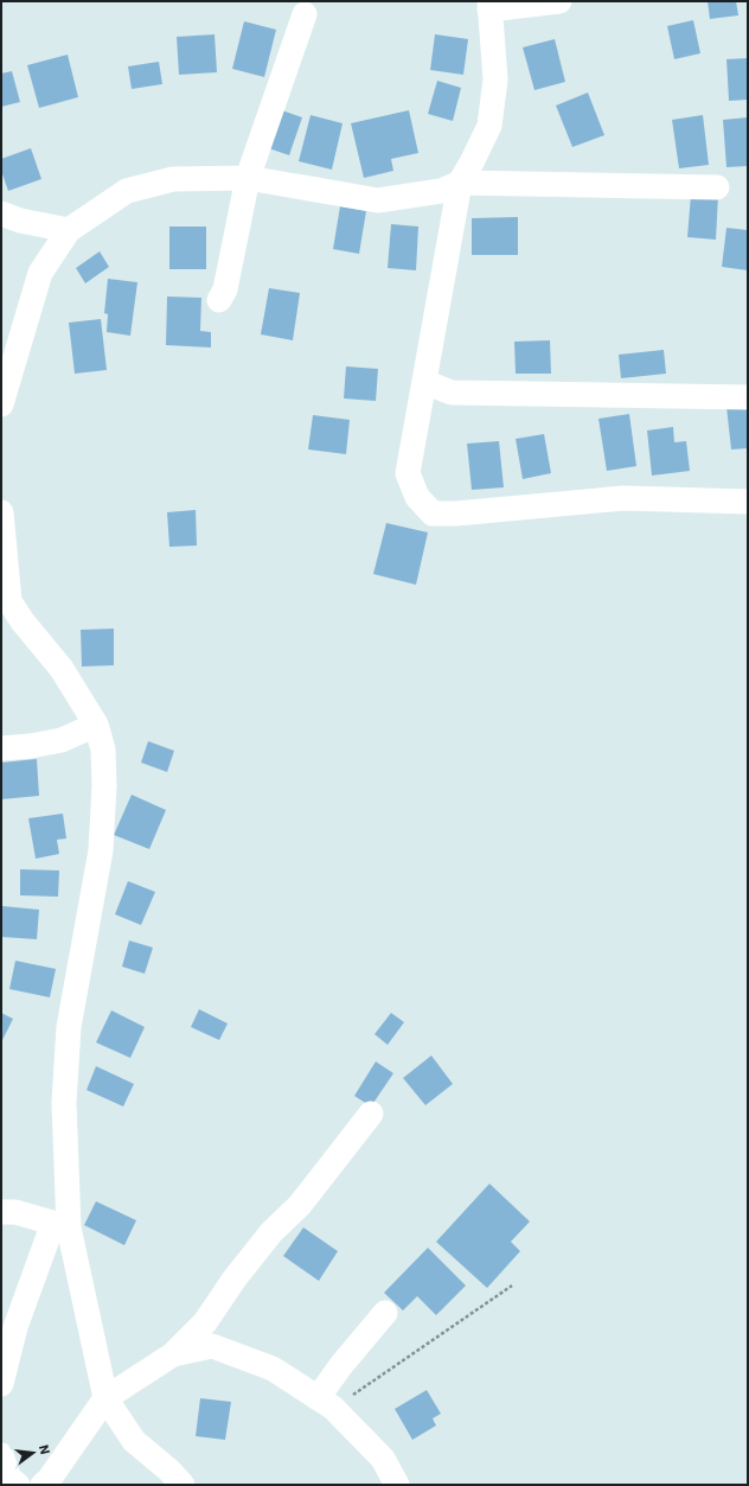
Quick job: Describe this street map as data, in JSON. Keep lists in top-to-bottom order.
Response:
{
  "north": "right"
}
